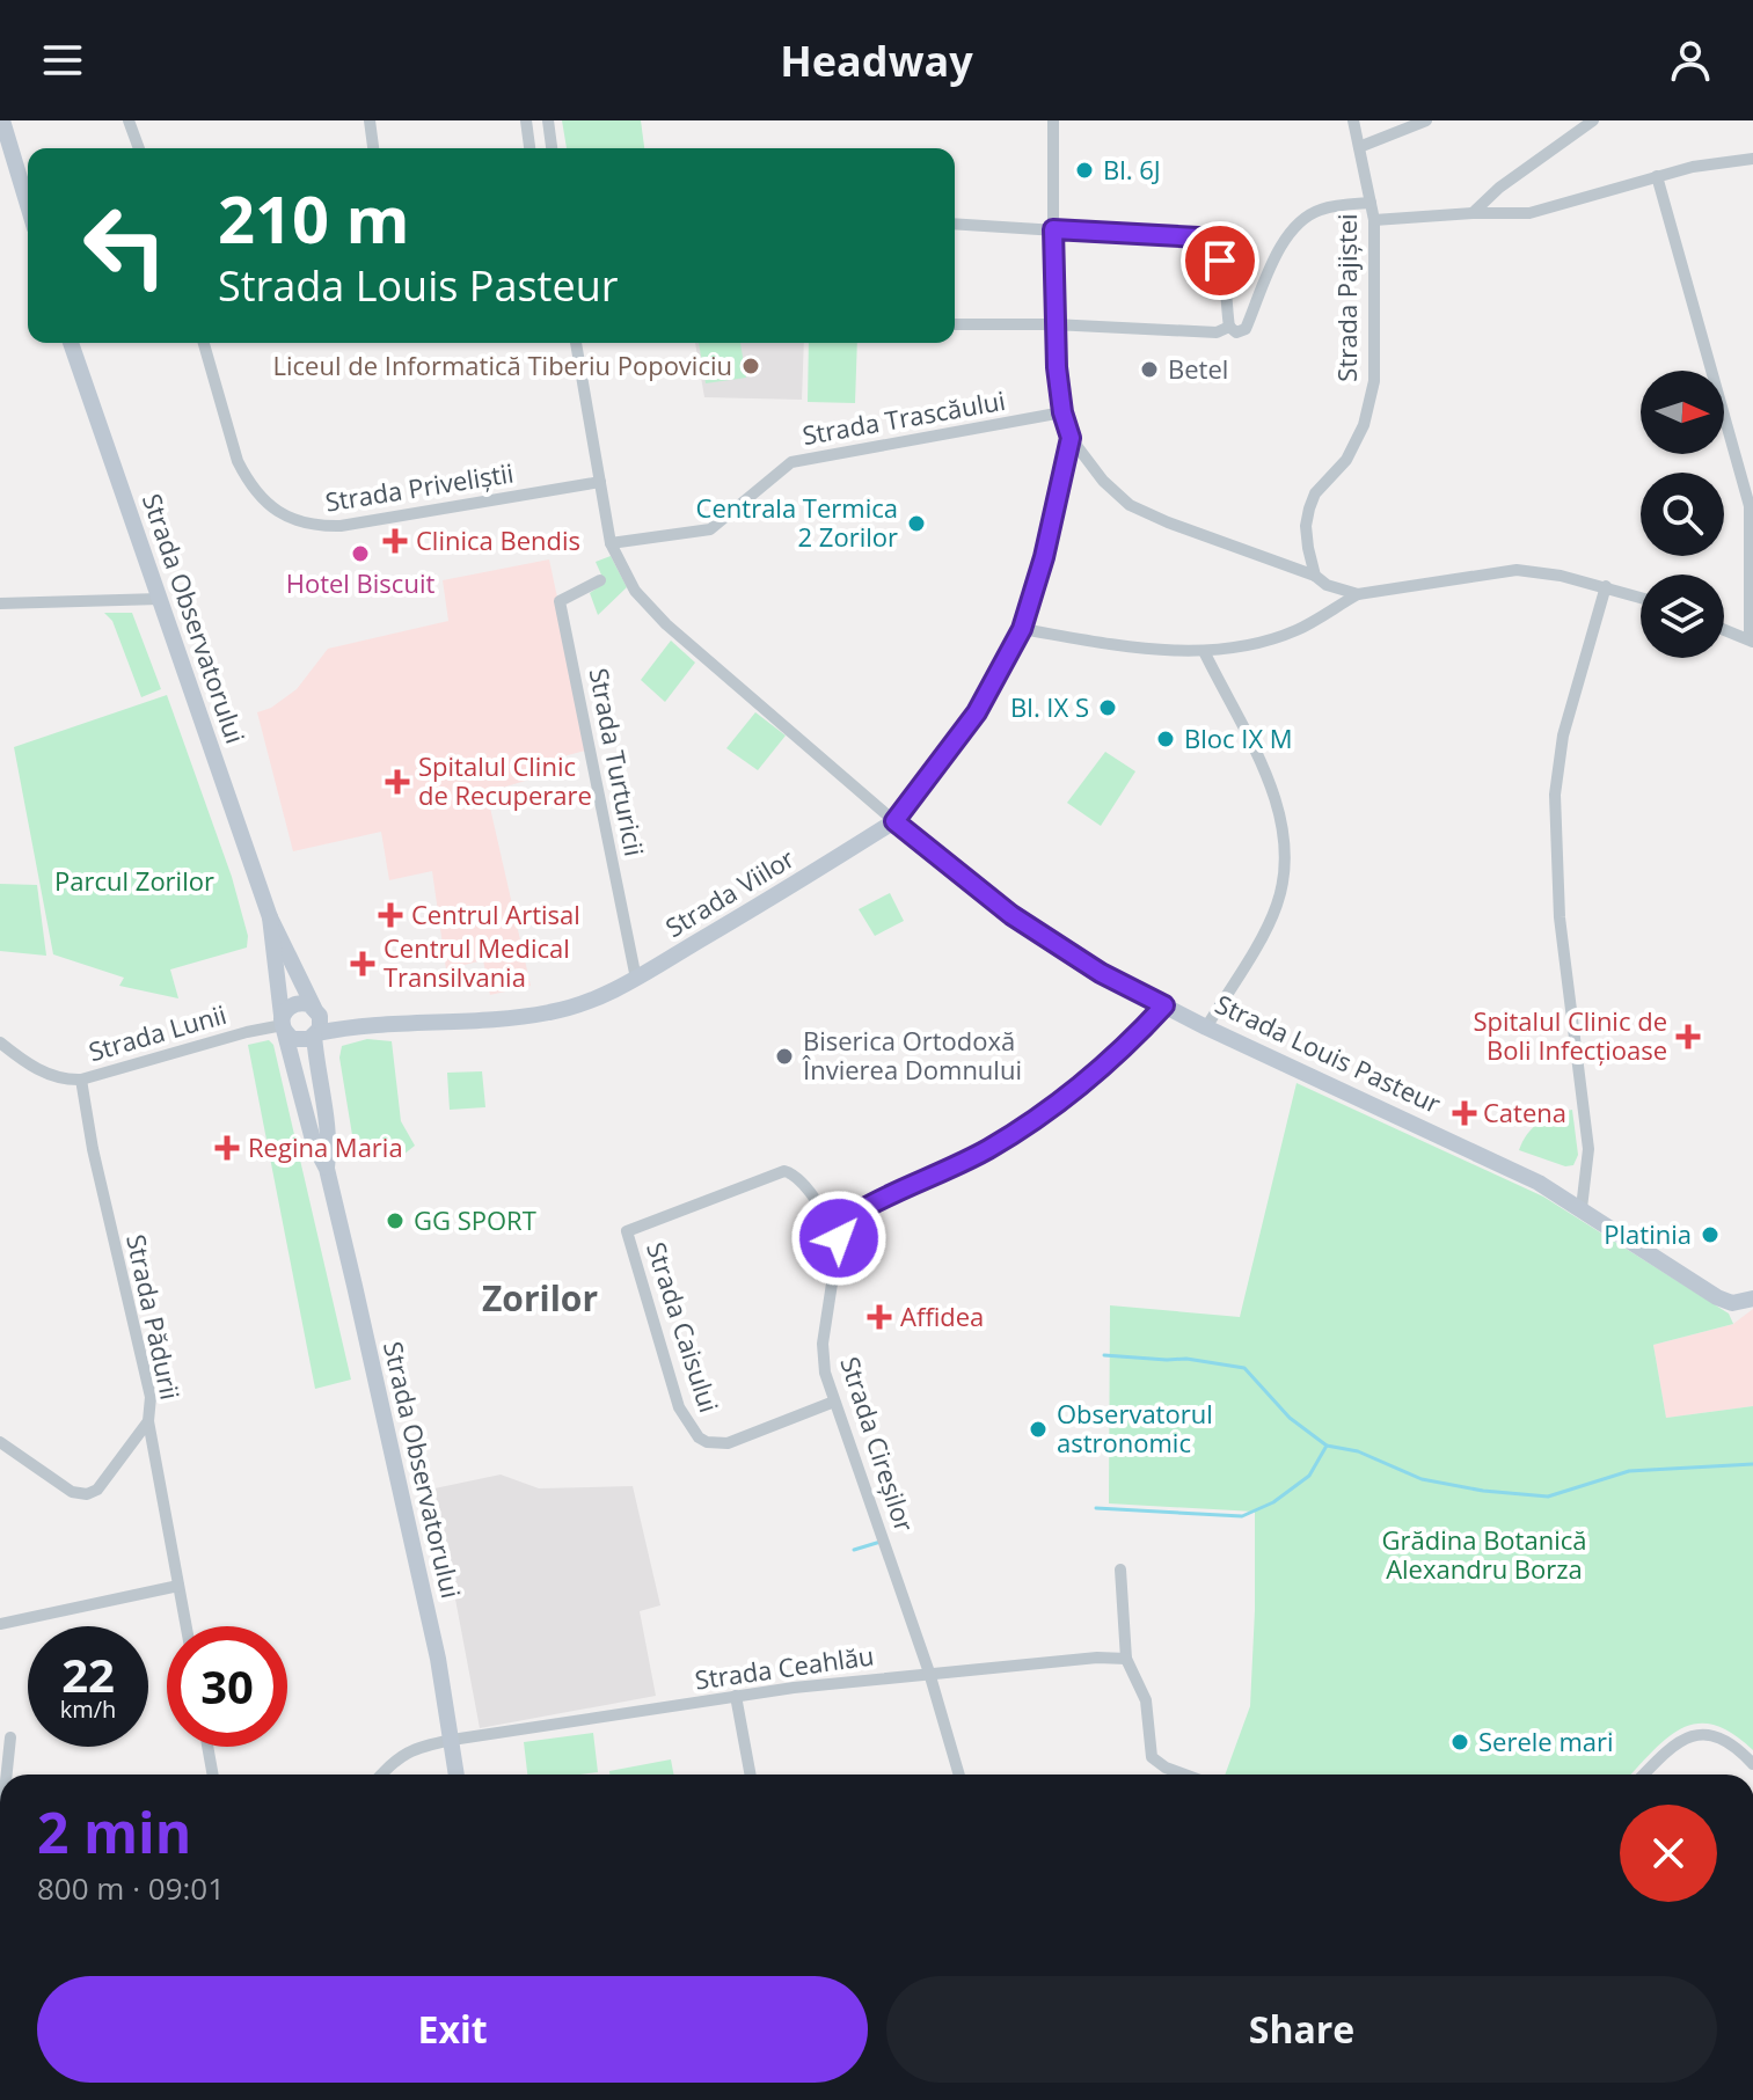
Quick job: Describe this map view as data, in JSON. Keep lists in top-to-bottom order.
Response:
{
  "streets": {
    "main road": ["Strada Observatorului", "Strada Viilor", "Strada Louis Pasteur"],
    "street": [
      "Strada Pajiștei",
      "Strada Trascăului",
      "Strada Priveliștii",
      "Strada Turturicii",
      "Strada Lunii",
      "Strada Pădurii",
      "Strada Caisului",
      "Strada Cireșilor",
      "Strada Ceahlău"
    ]
  },
  "crossings": [
    ["Strada Trascăului", "Strada Louis Pasteur"],
    ["Strada Priveliștii", "Strada Louis Pasteur"],
    ["Strada Observatorului", "Strada Viilor"],
    ["Strada Observatorului", "Strada Lunii"],
    ["Strada Observatorului", "Strada Ceahlău"],
    ["Strada Turturicii", "Strada Viilor"],
    ["Strada Viilor", "Strada Lunii"],
    ["Strada Viilor", "Strada Louis Pasteur"],
    ["Strada Lunii", "Strada Pădurii"],
    ["Strada Caisului", "Strada Cireșilor"],
    ["Strada Cireșilor", "Strada Ceahlău"]
  ],
  "districts": ["Zorilor"],
  "parks": ["Parcul Zorilor", "Grădina Botanică Alexandru Borza"],
  "places": {
    "other": [
      "Bl. 6J",
      "Liceul de Informatică Tiberiu Popoviciu",
      "Betel",
      "Centrala Termica 2 Zorilor",
      "Hotel Biscuit",
      "Bl. IX S",
      "Bloc IX M",
      "Biserica Ortodoxă Învierea Domnului",
      "GG SPORT",
      "Platinia",
      "Observatorul astronomic",
      "Serele mari"
    ],
    "health": [
      "Clinica Bendis",
      "Spitalul Clinic de Recuperare",
      "Centrul Artisal",
      "Centrul Medical Transilvania",
      "Spitalul Clinic de Boli Infecțioase",
      "Catena",
      "Regina Maria",
      "Affidea"
    ]
  },
  "north": "right",
  "page": {
    "header": "Headway",
    "turn": ["210 m", "Strada Louis Pasteur"],
    "speed": "22 km/h",
    "limit": "30",
    "heading": ["2 min", "800 m · 09:01"],
    "buttons": ["Exit", "Share"]
  }
}
